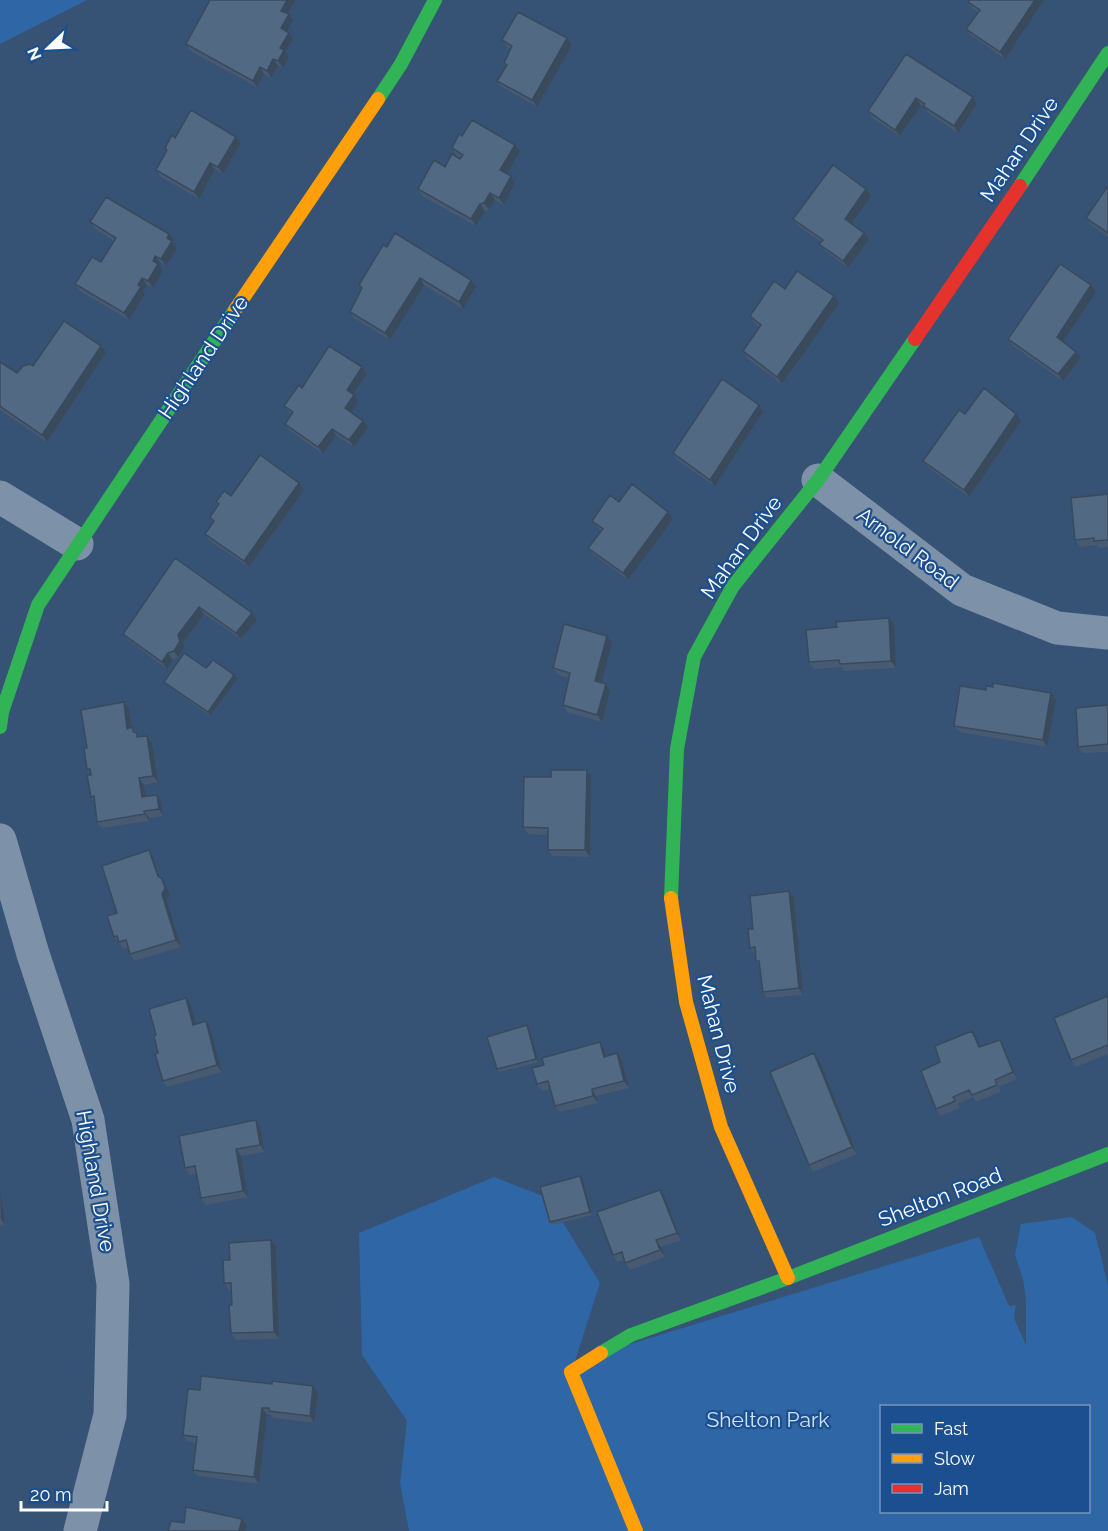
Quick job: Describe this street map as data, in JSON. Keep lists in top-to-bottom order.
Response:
{
  "streets": {
    "street": [
      "Mahan Drive",
      "Highland Drive",
      "Arnold Road",
      "Shelton Road"
    ]
  },
  "crossings": [
    ["Mahan Drive", "Arnold Road"],
    ["Mahan Drive", "Shelton Road"]
  ],
  "parks": ["Shelton Park"],
  "legend": ["Fast", "Slow", "Jam"],
  "scale_bar": "20 m",
  "north": "bottom left"
}
